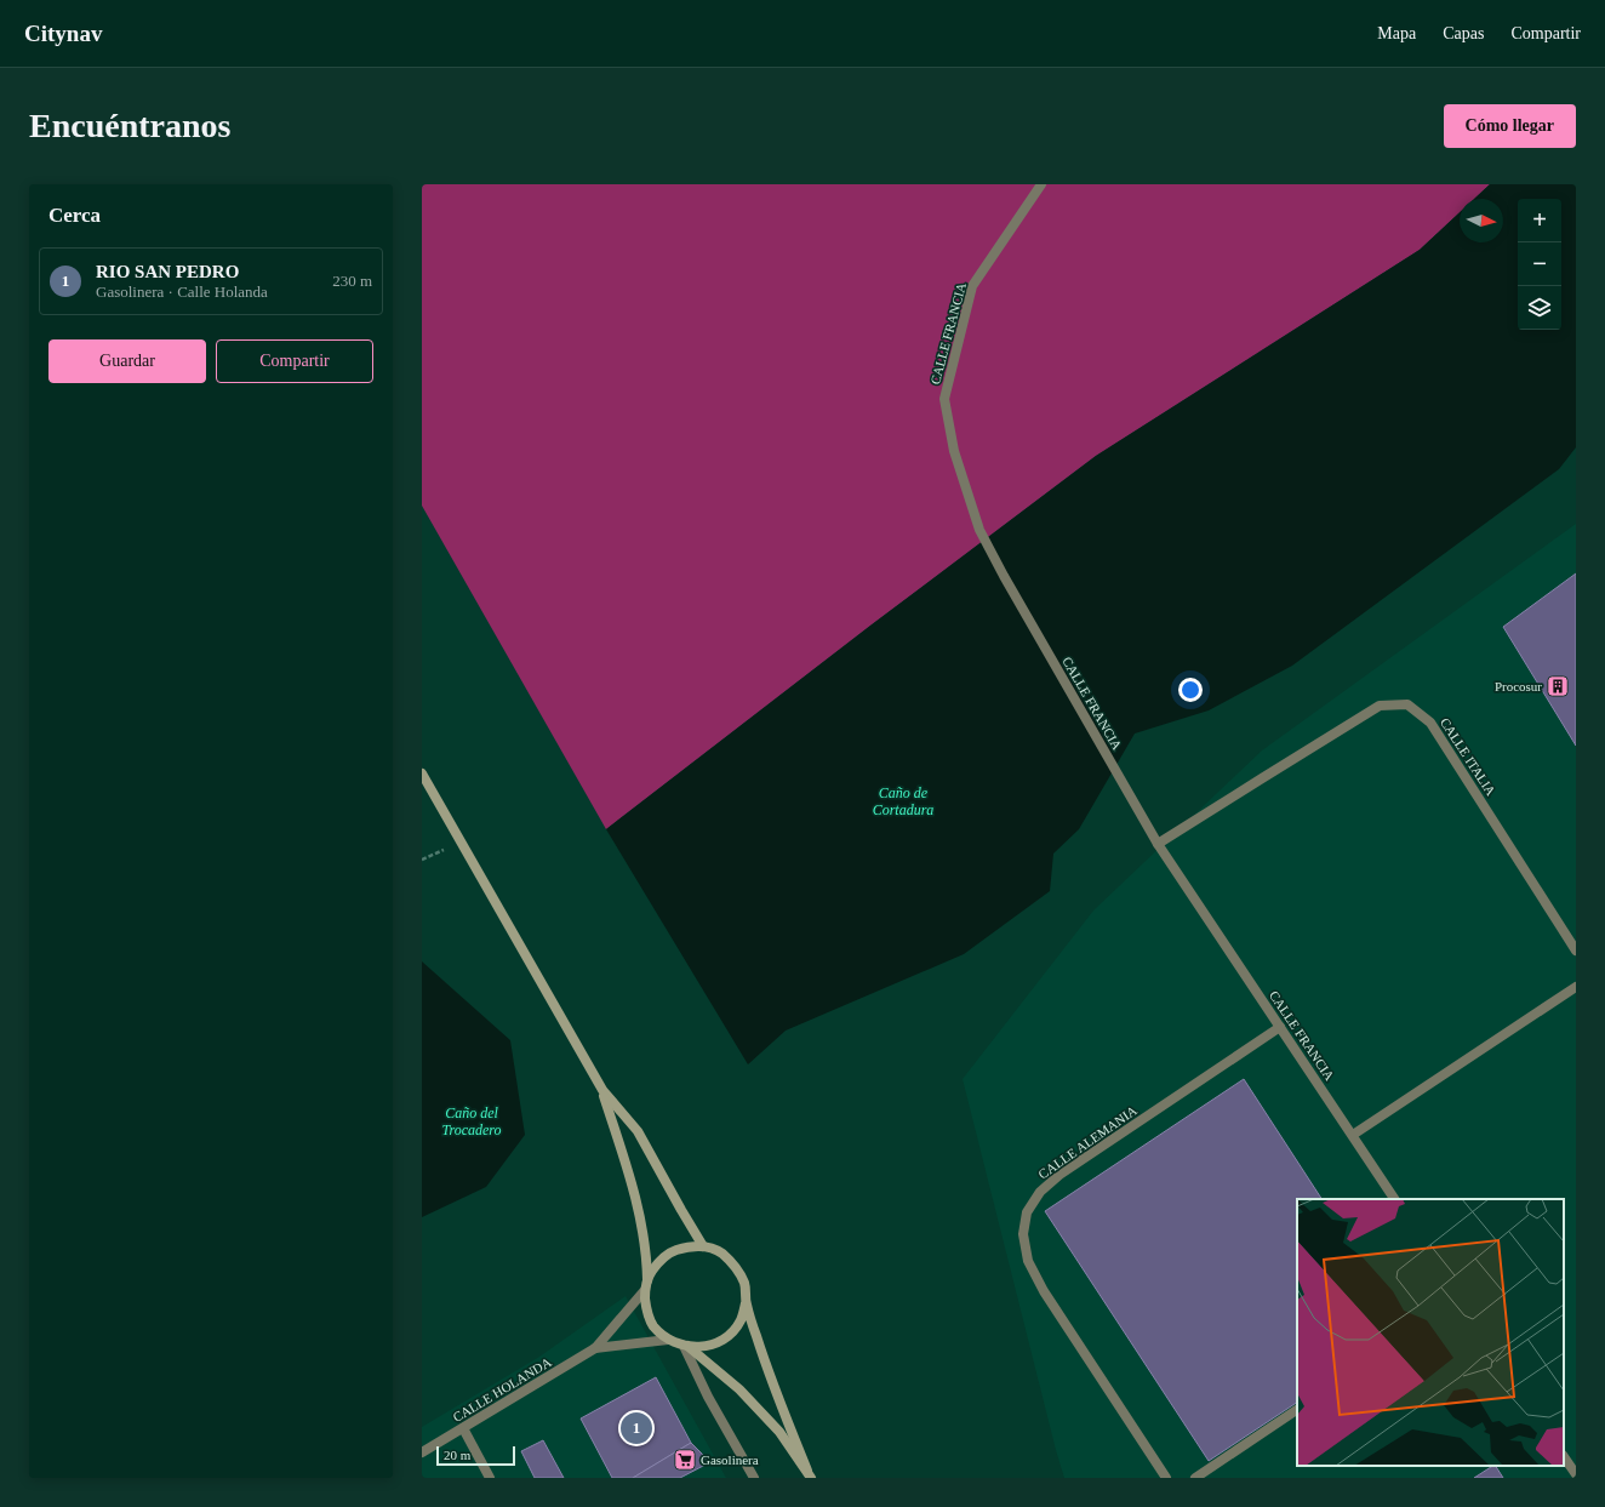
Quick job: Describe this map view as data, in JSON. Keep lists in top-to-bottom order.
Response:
{
  "streets": {
    "street": [
      "CALLE FRANCIA",
      "CALLE ITALIA",
      "CALLE ALEMANIA",
      "CALLE HOLANDA"
    ]
  },
  "crossings": [
    ["CALLE FRANCIA", "CALLE ITALIA"],
    ["CALLE FRANCIA", "CALLE ALEMANIA"]
  ],
  "water": ["Caño de Cortadura", "Caño del Trocadero"],
  "places": {
    "building": ["Procosur"],
    "supermarket": ["Gasolinera"]
  },
  "scale_bar": "20 m",
  "north": "right",
  "page": {
    "header": "Citynav",
    "nav": ["Mapa", "Capas", "Compartir"],
    "buttons": [
      "Cómo llegar",
      ["Guardar", "Compartir"]
    ],
    "title": "Encuéntranos",
    "heading": "Cerca",
    "map_buttons": ["+", "−"],
    "list": [
      {
        "mark": "1",
        "name": "RIO SAN PEDRO",
        "note": "Gasolinera · Calle Holanda",
        "value": "230 m"
      }
    ],
    "pins": "1",
    "scale": "20 m"
  }
}
